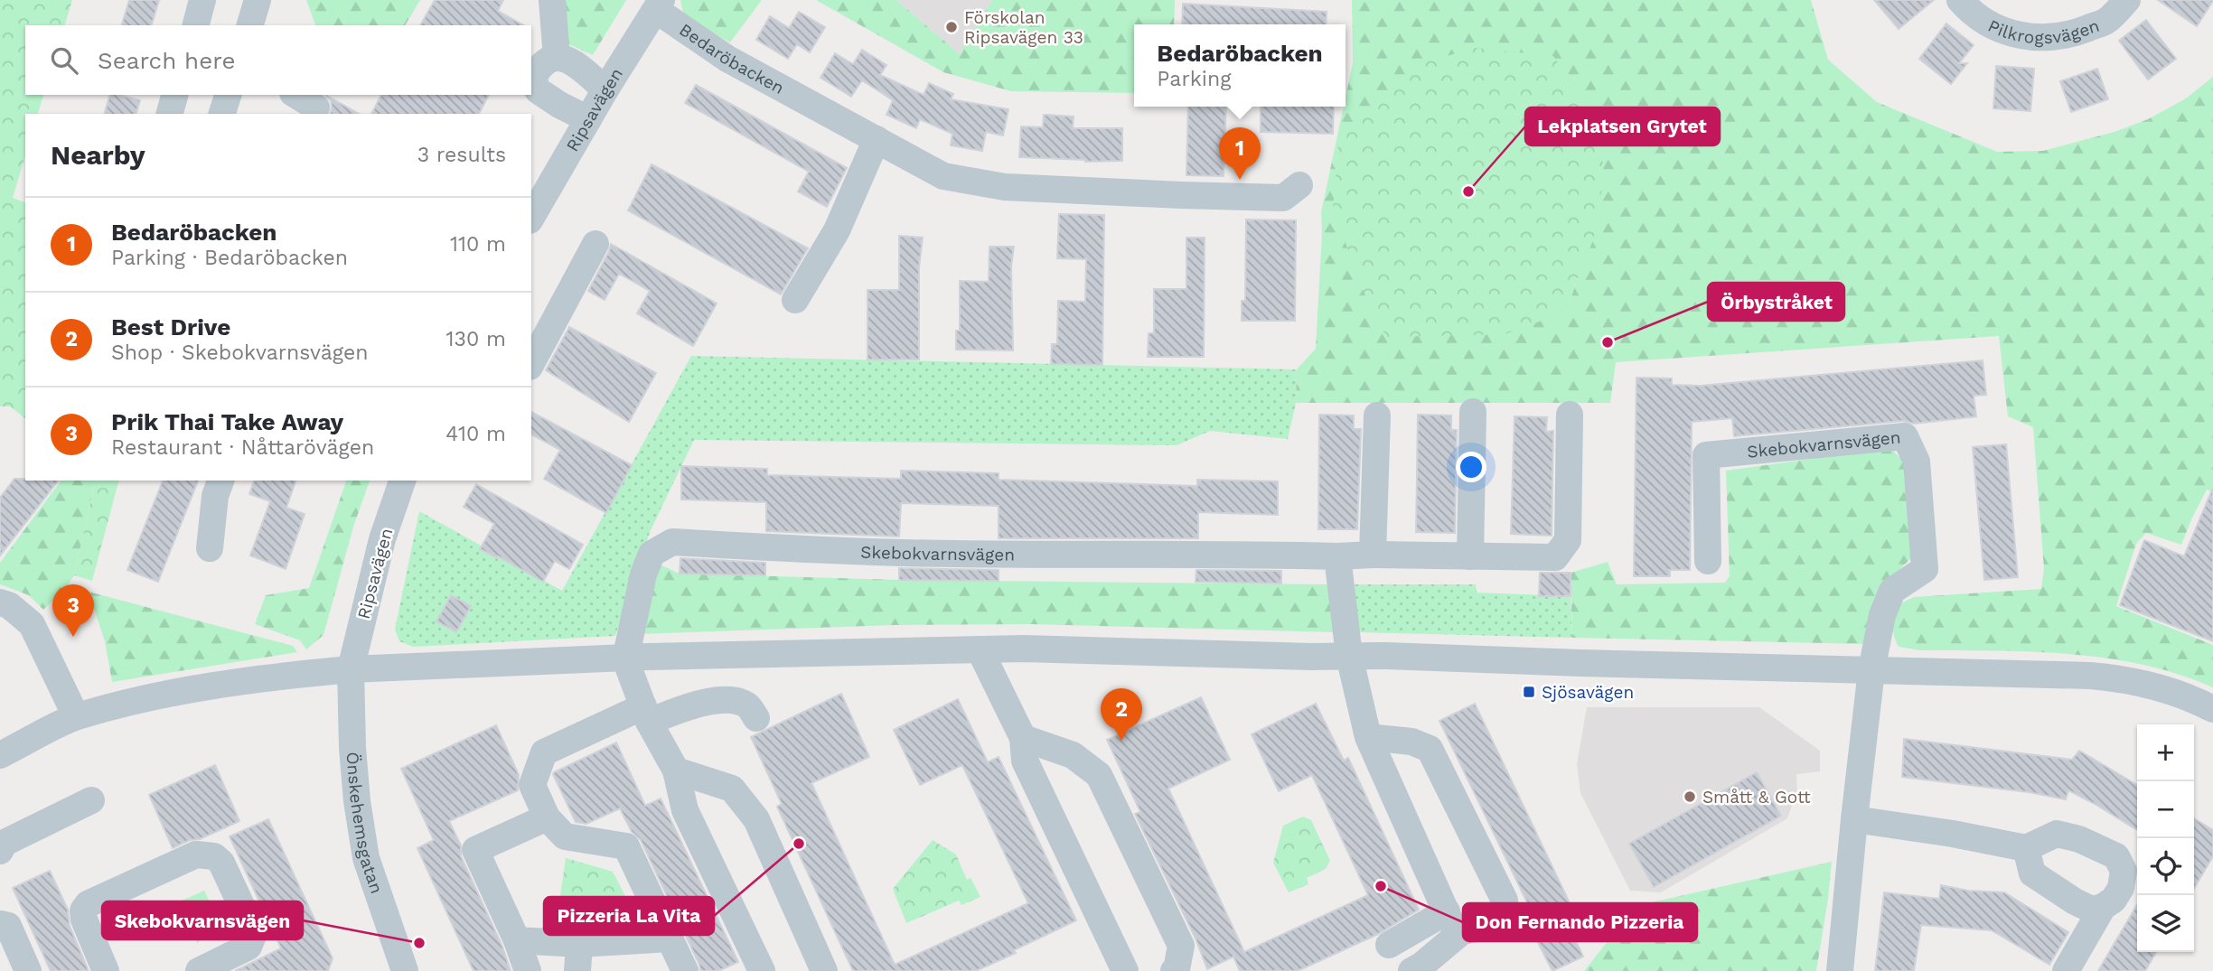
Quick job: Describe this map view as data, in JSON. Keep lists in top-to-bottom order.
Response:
{
  "streets": {
    "street": [
      "Pilkrogsvägen",
      "Bedaröbacken",
      "Ripsavägen",
      "Skebokvarnsvägen",
      "Önskehemsgatan"
    ]
  },
  "crossings": [
    ["Bedaröbacken", "Ripsavägen"],
    ["Ripsavägen", "Önskehemsgatan"]
  ],
  "places": {
    "other": [
      "Förskolan Ripsavägen 33",
      "Lekplatsen Grytet",
      "Örbystråket",
      "Smått & Gott",
      "Pizzeria La Vita",
      "Don Fernando Pizzeria",
      "Skebokvarnsvägen"
    ],
    "transit": ["Sjösavägen"]
  },
  "page": {
    "popup": ["Bedaröbacken", "Parking"],
    "search": "Search here",
    "heading": ["Nearby", "3 results"],
    "pins": ["1", "3", "2"],
    "list": [
      {
        "mark": "1",
        "name": "Bedaröbacken",
        "note": "Parking · Bedaröbacken",
        "value": "110 m"
      },
      {
        "mark": "2",
        "name": "Best Drive",
        "note": "Shop · Skebokvarnsvägen",
        "value": "130 m"
      },
      {
        "mark": "3",
        "name": "Prik Thai Take Away",
        "note": "Restaurant · Nåttarövägen",
        "value": "410 m"
      }
    ],
    "map_buttons": ["+", "−"]
  }
}
